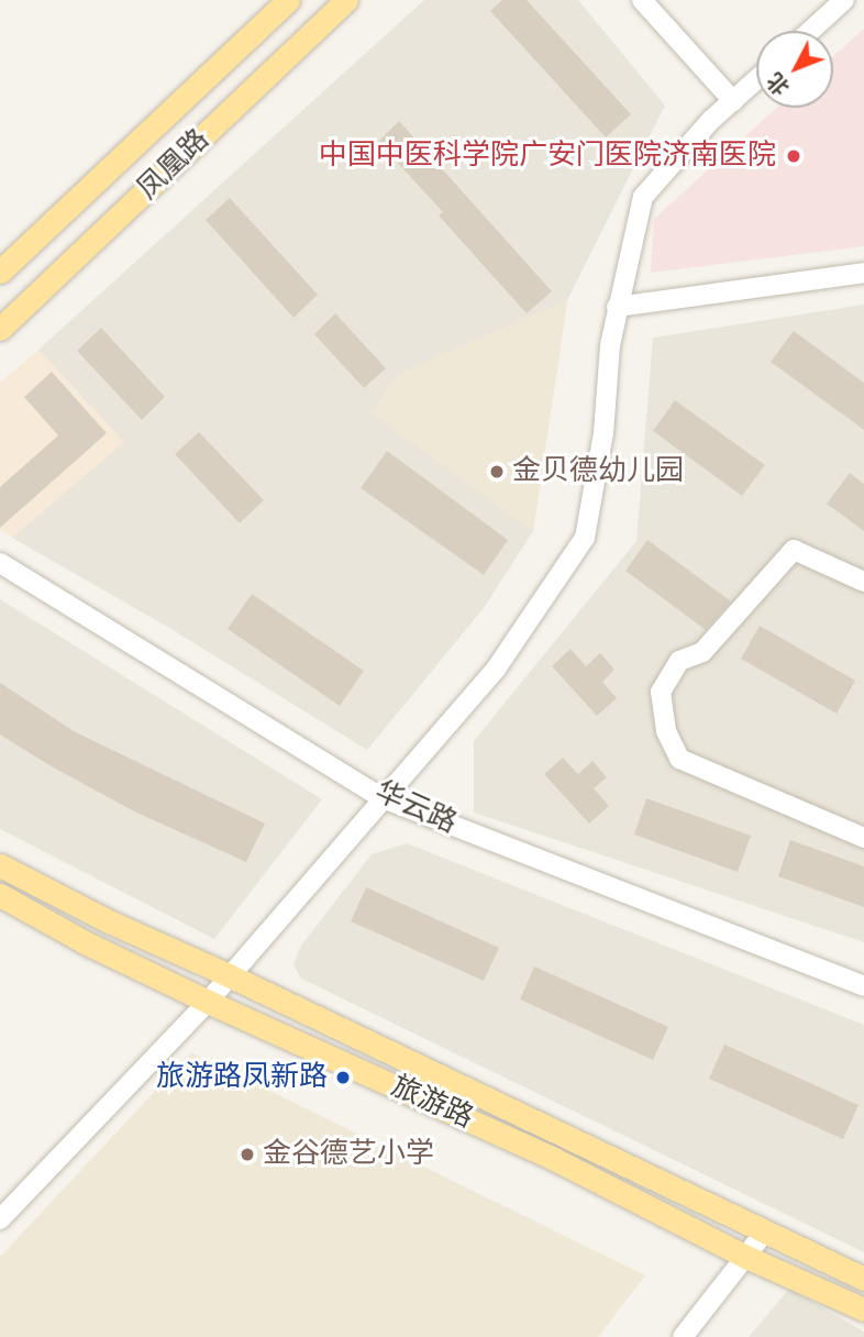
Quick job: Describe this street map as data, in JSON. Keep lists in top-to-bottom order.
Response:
{
  "streets": {
    "main road": ["凤凰路", "旅游路"],
    "street": ["华云路"]
  },
  "places": [
    "中国中医科学院广安门医院济南医院",
    "金贝德幼儿园",
    "旅游路凤新路",
    "金谷德艺小学"
  ],
  "north": "bottom left"
}
